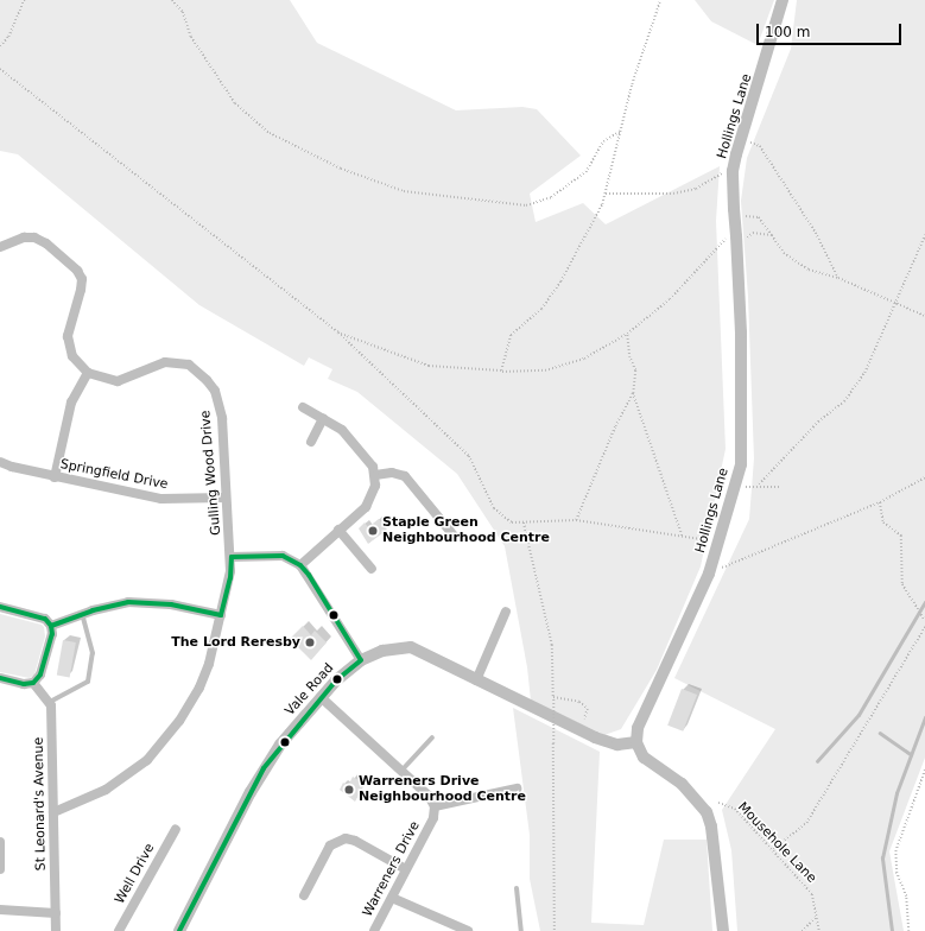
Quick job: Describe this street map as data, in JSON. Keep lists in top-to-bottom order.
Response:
{
  "streets": {
    "street": [
      "Hollings Lane",
      "Gulling Wood Drive",
      "Springfield Drive",
      "Vale Road",
      "St Leonard's Avenue",
      "Warreners Drive",
      "Well Drive"
    ],
    "path": ["Mousehole Lane"]
  },
  "crossings": [
    ["Hollings Lane", "Vale Road"],
    ["Gulling Wood Drive", "Springfield Drive"],
    ["Gulling Wood Drive", "St Leonard's Avenue"]
  ],
  "places": ["Staple Green Neighbourhood Centre", "The Lord Reresby", "Warreners Drive Neighbourhood Centre"],
  "scale_bar": "100 m"
}
